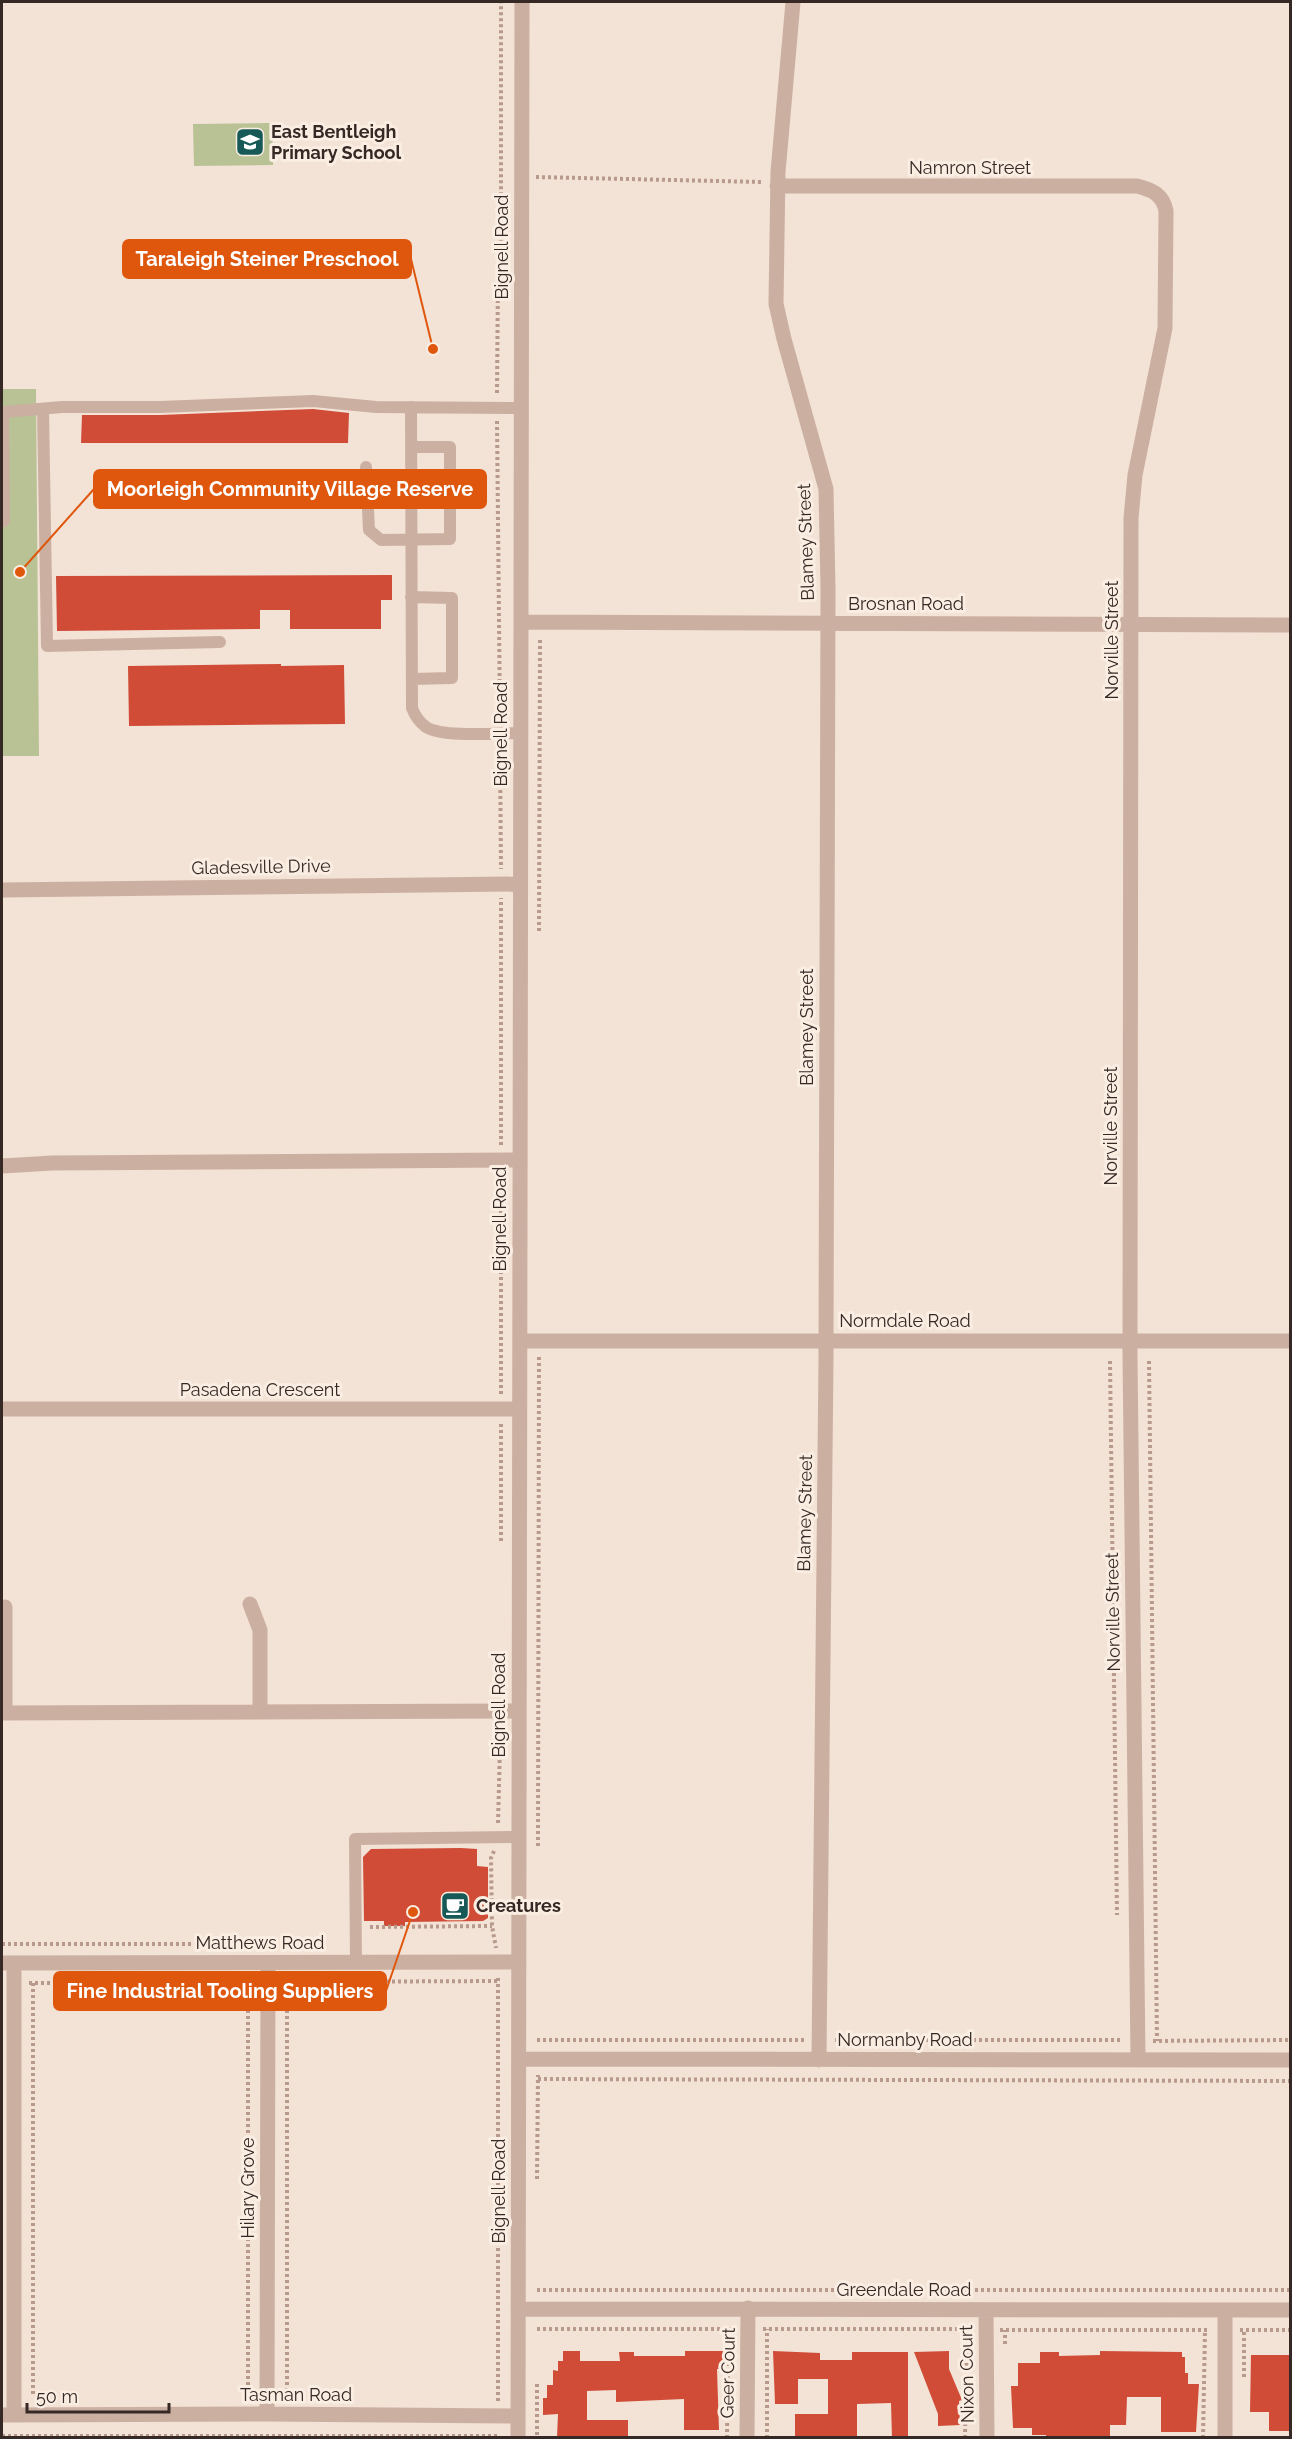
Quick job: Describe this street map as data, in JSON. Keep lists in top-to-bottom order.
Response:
{
  "streets": {
    "street": [
      "Namron Street",
      "Bignell Road",
      "Blamey Street",
      "Brosnan Road",
      "Norville Street",
      "Gladesville Drive",
      "Normdale Road",
      "Pasadena Crescent",
      "Matthews Road",
      "Normanby Road",
      "Hilary Grove",
      "Greendale Road",
      "Geer Court",
      "Nixon Court",
      "Tasman Road"
    ]
  },
  "crossings": [
    ["Namron Street", "Blamey Street"],
    ["Namron Street", "Norville Street"],
    ["Bignell Road", "Brosnan Road"],
    ["Bignell Road", "Gladesville Drive"],
    ["Bignell Road", "Normdale Road"],
    ["Bignell Road", "Pasadena Crescent"],
    ["Bignell Road", "Matthews Road"],
    ["Bignell Road", "Normanby Road"],
    ["Bignell Road", "Greendale Road"],
    ["Bignell Road", "Tasman Road"],
    ["Blamey Street", "Brosnan Road"],
    ["Blamey Street", "Normdale Road"],
    ["Blamey Street", "Normanby Road"],
    ["Brosnan Road", "Norville Street"],
    ["Norville Street", "Normdale Road"],
    ["Norville Street", "Normanby Road"],
    ["Matthews Road", "Hilary Grove"],
    ["Hilary Grove", "Tasman Road"],
    ["Greendale Road", "Geer Court"],
    ["Greendale Road", "Nixon Court"]
  ],
  "places": {
    "school or university": ["East Bentleigh Primary School"],
    "other": ["Taraleigh Steiner Preschool", "Moorleigh Community Village Reserve", "Fine Industrial Tooling Suppliers"],
    "cafe": ["Creatures"]
  },
  "scale_bar": "50 m"
}
